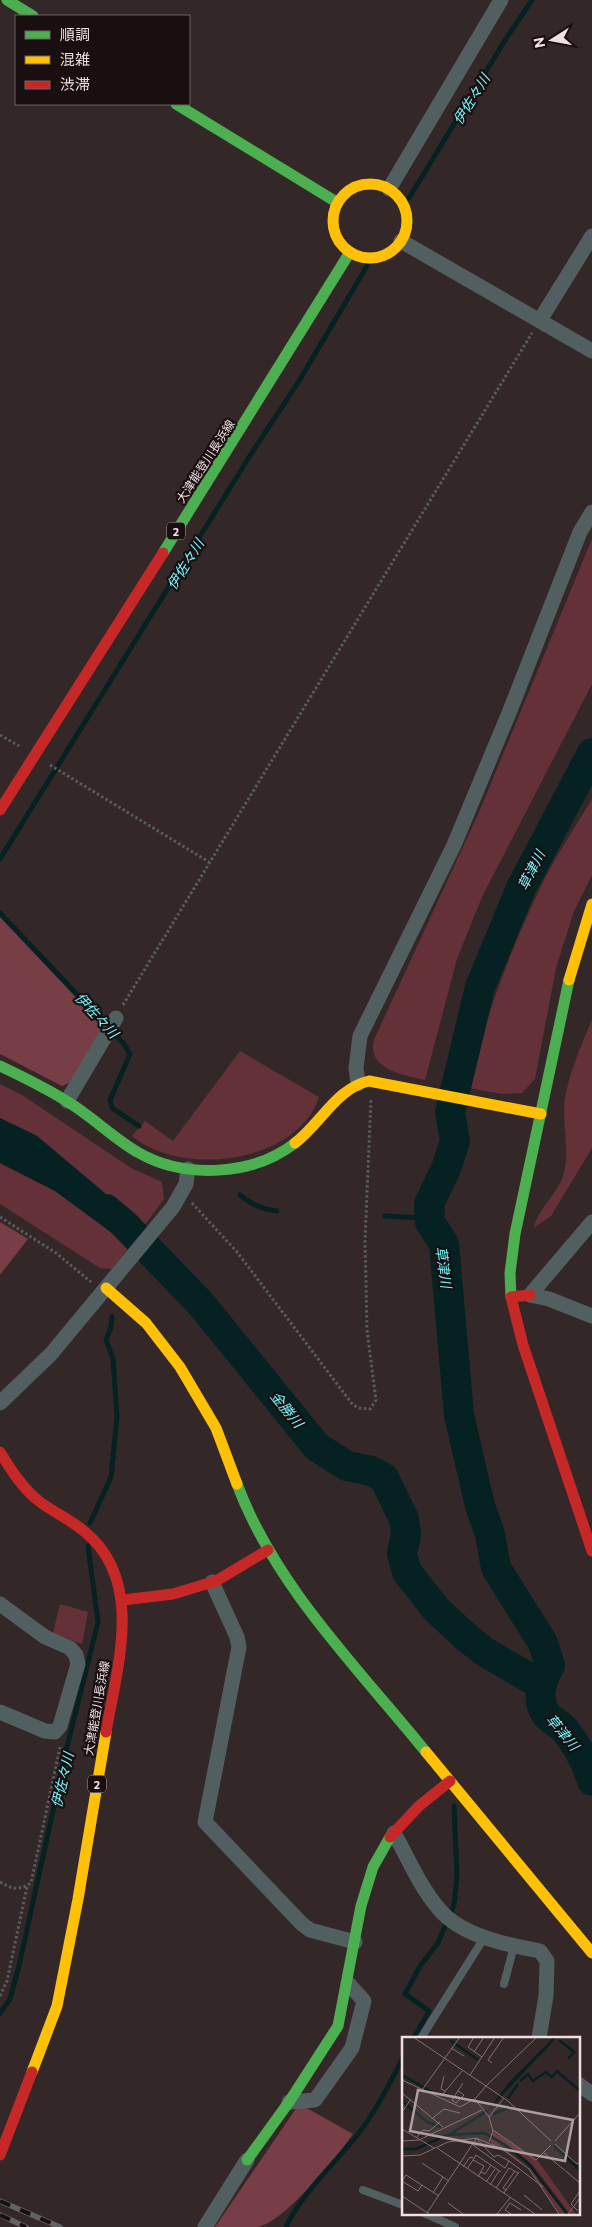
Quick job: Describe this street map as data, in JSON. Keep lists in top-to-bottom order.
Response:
{
  "streets": {
    "street": ["大津能登川長浜線", "2"]
  },
  "water": ["伊佐々川", "草津川", "金勝川"],
  "legend": ["順調", "混雑", "渋滞"],
  "north": "left"
}
